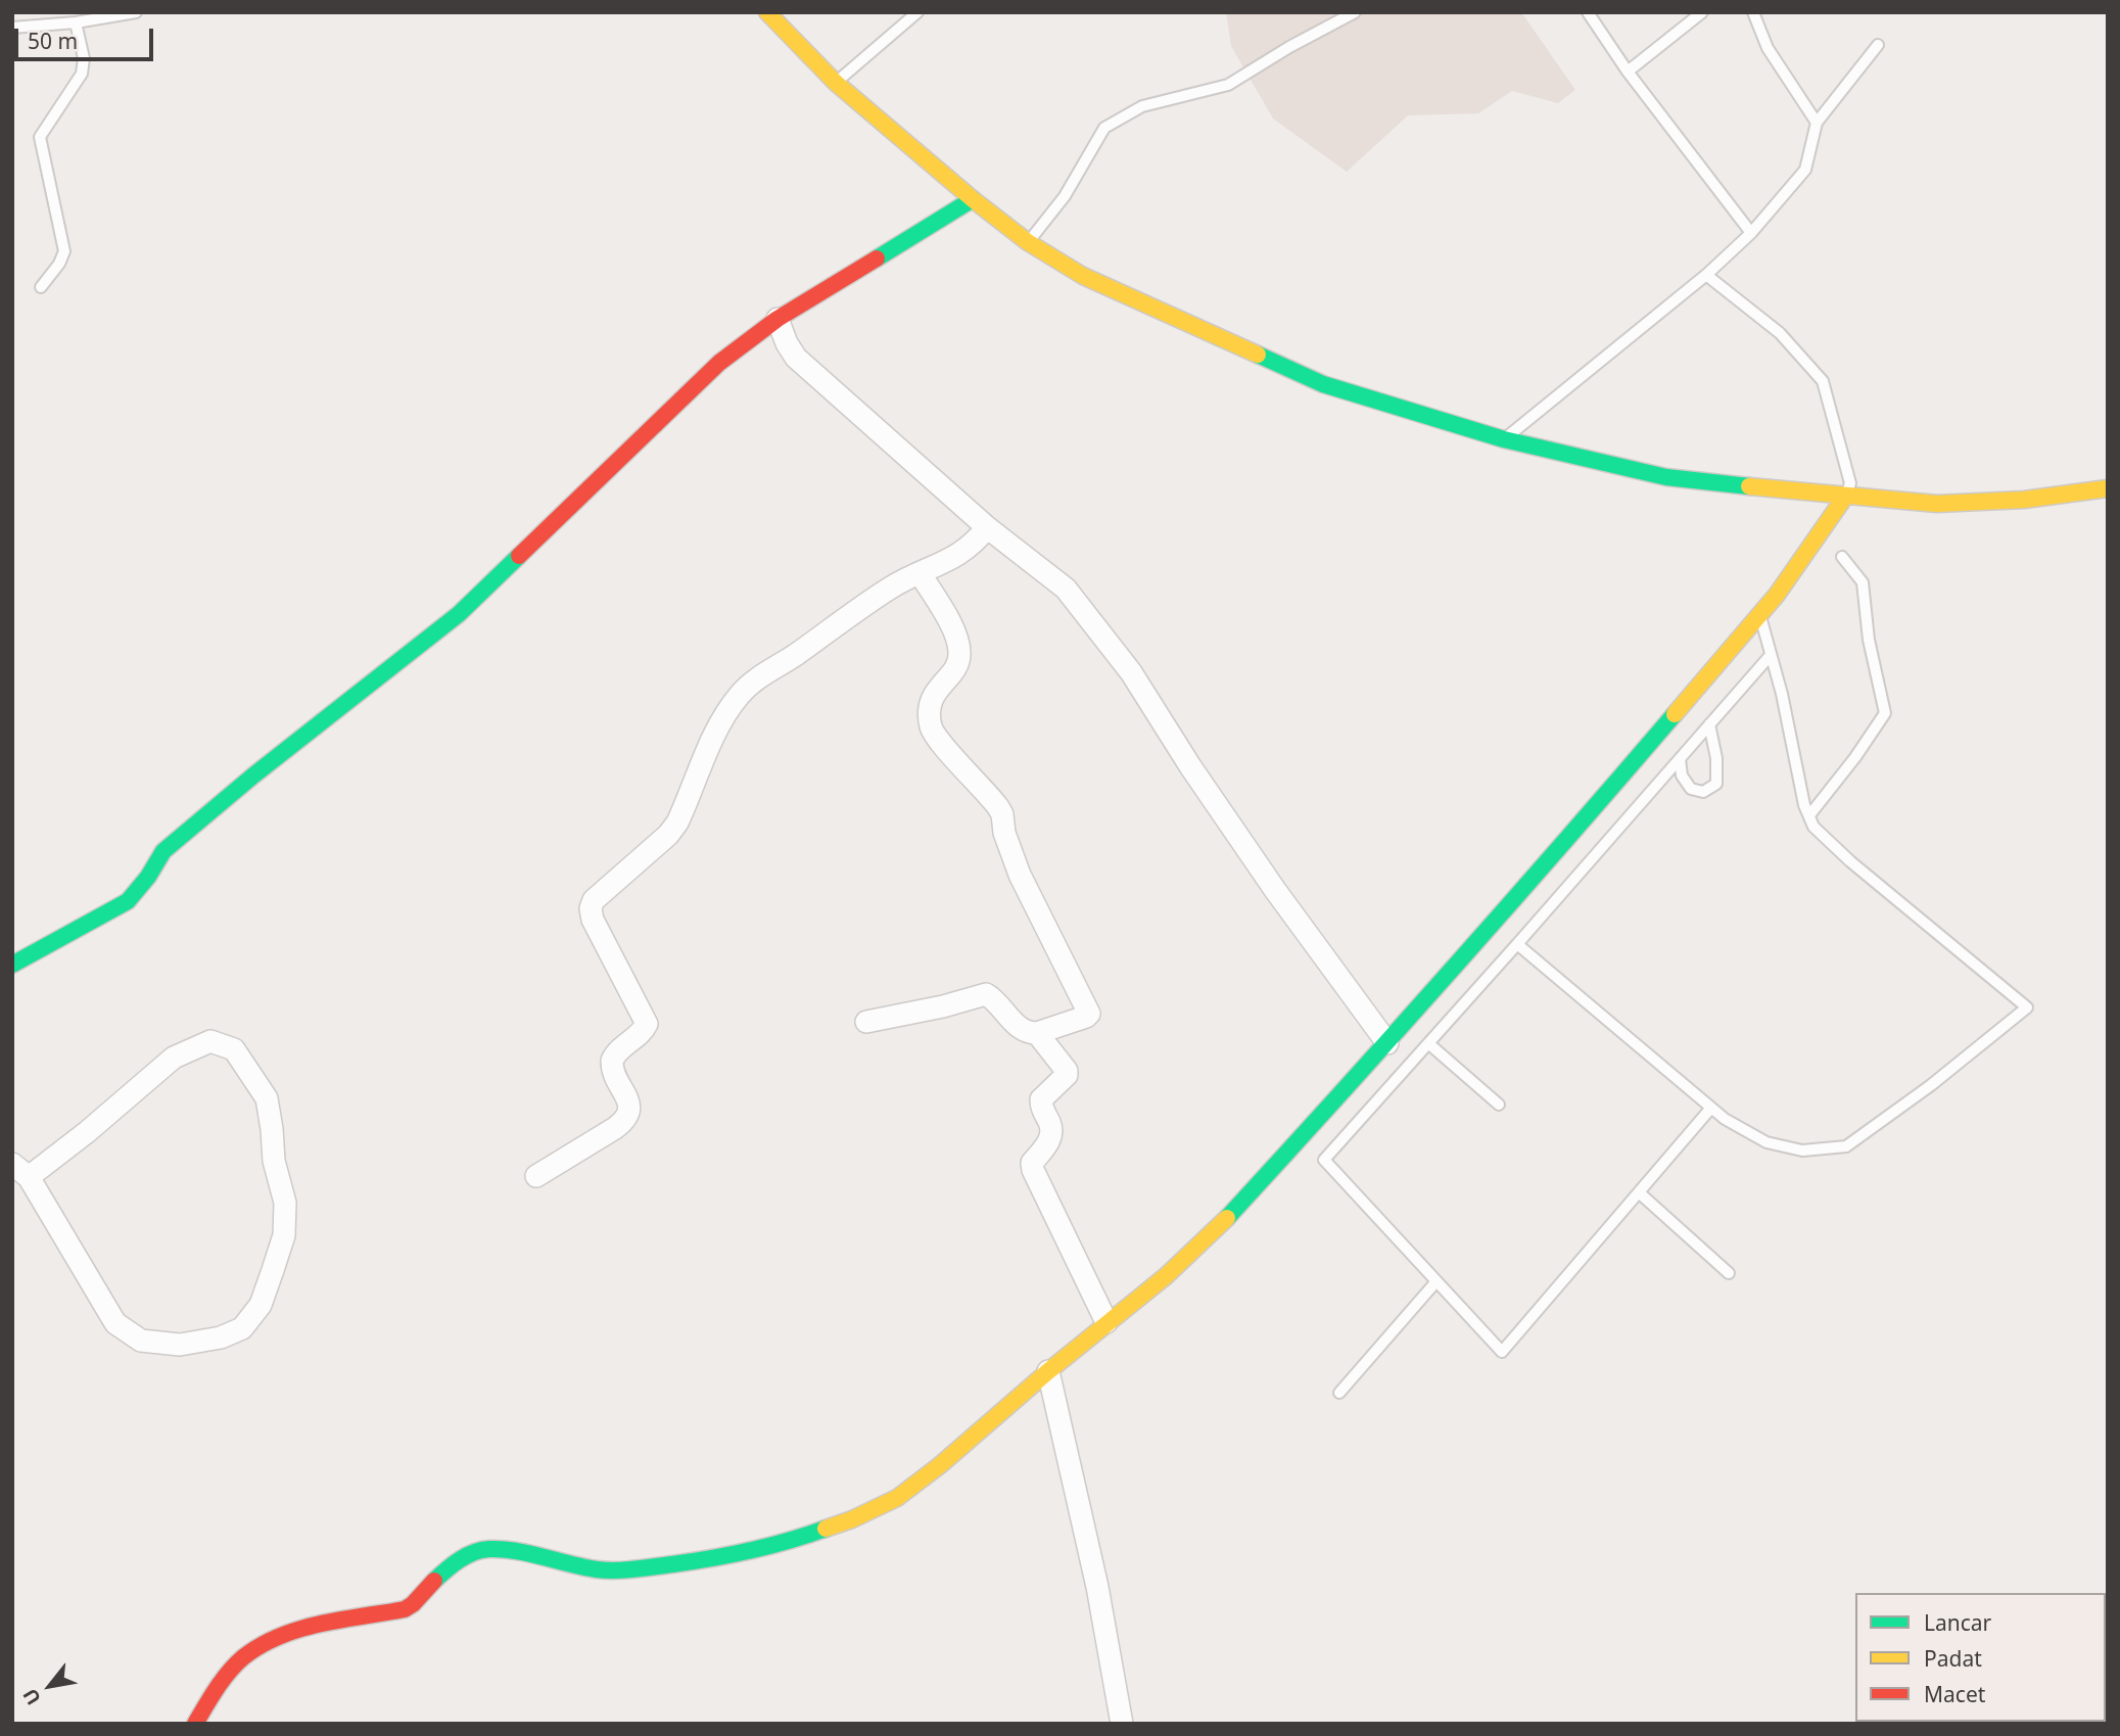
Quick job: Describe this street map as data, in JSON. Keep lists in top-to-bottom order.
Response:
{
  "legend": ["Lancar", "Padat", "Macet"],
  "scale_bar": "50 m",
  "north": "bottom left"
}
